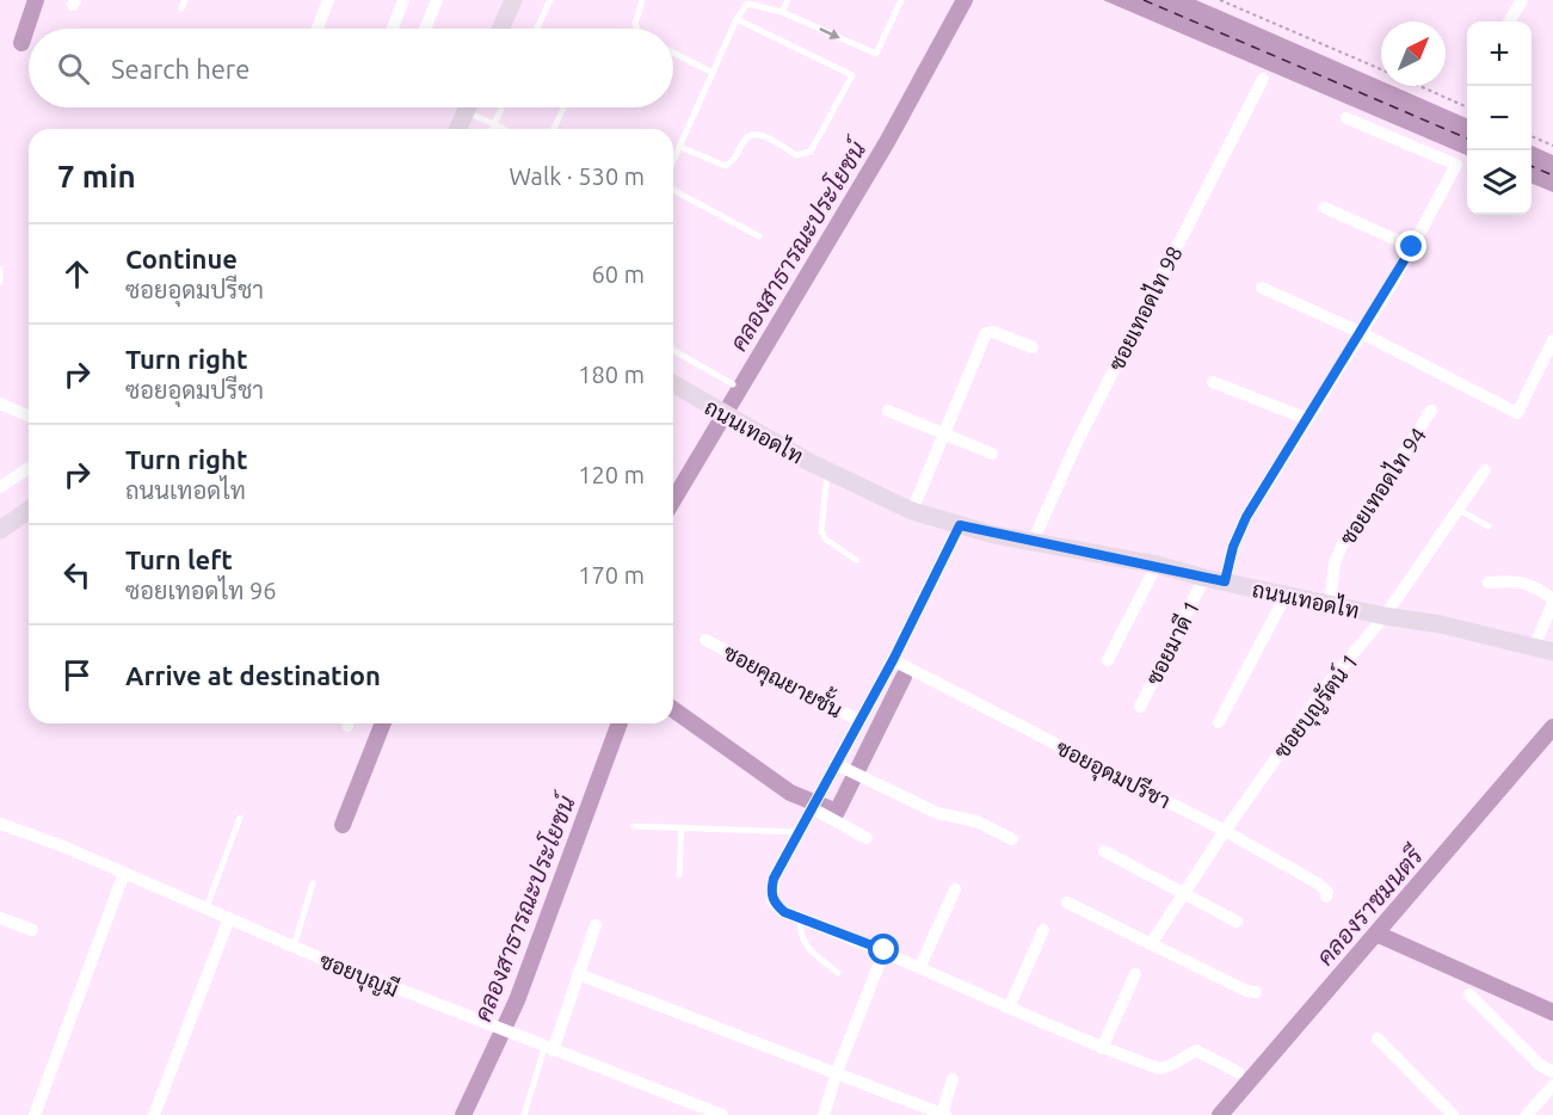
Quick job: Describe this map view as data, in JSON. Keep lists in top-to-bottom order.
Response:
{
  "streets": {
    "main road": ["ถนนเทอดไท"],
    "street": [
      "ซอยเทอดไท 98",
      "ซอยเทอดไท 94",
      "ซอยมาดี 1",
      "ซอยคุณยายชั้น",
      "ซอยบุญรัตน์ 1",
      "ซอยอุดมปรีชา",
      "ซอยบุญมี"
    ]
  },
  "crossings": [
    ["ซอยเทอดไท 98", "ถนนเทอดไท"],
    ["ถนนเทอดไท", "ซอยเทอดไท 94"],
    ["ถนนเทอดไท", "ซอยมาดี 1"],
    ["ถนนเทอดไท", "ซอยบุญรัตน์ 1"],
    ["ซอยบุญรัตน์ 1", "ซอยอุดมปรีชา"]
  ],
  "water": ["คลองสาธารณะประโยชน์", "คลองราชมนตรี"],
  "north": "top right",
  "page": {
    "map_buttons": ["+", "−"],
    "search": "Search here",
    "heading": ["7 min", "Walk · 530 m"],
    "list": [
      ["Continue", "ซอยอุดมปรีชา", "60 m"],
      ["Turn right", "ซอยอุดมปรีชา", "180 m"],
      ["Turn right", "ถนนเทอดไท", "120 m"],
      ["Turn left", "ซอยเทอดไท 96", "170 m"],
      "Arrive at destination"
    ]
  }
}
